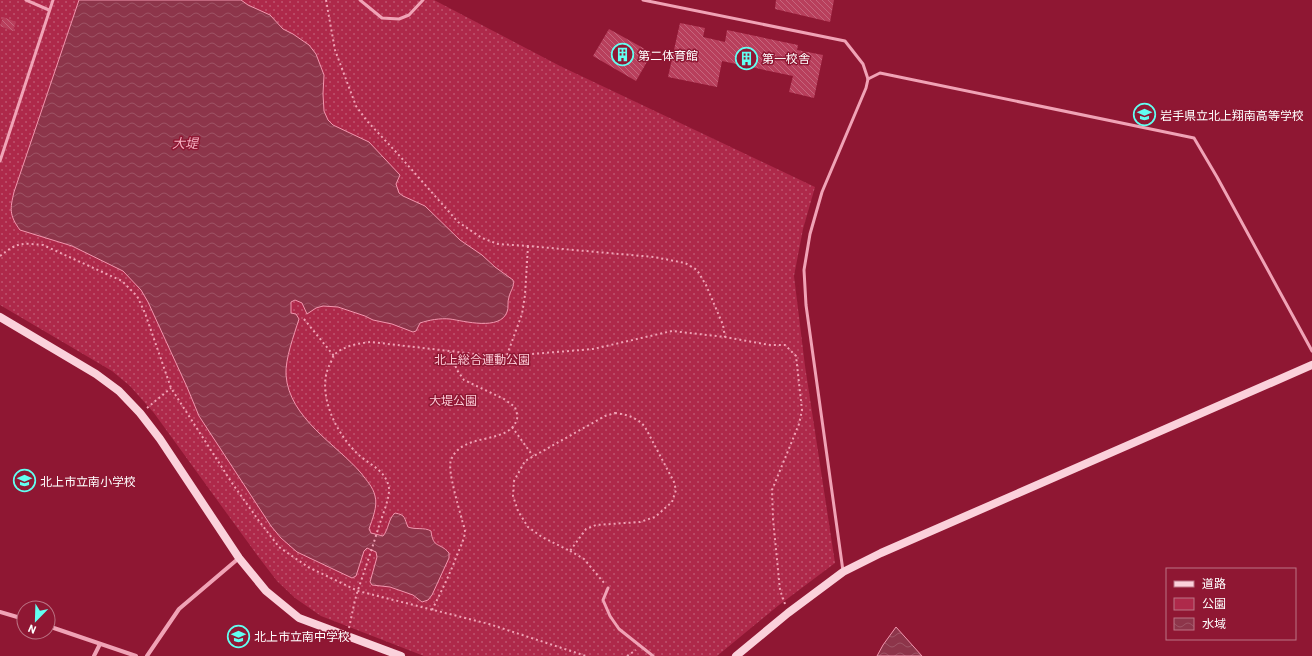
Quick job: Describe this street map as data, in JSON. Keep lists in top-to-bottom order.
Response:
{
  "water": ["大堤"],
  "parks": ["北上総合運動公園", "大堤公園"],
  "places": {
    "building": ["第二体育館", "第一校舎"],
    "school or university": ["岩手県立北上翔南高等学校", "北上市立南小学校", "北上市立南中学校"]
  },
  "legend": ["道路", "公園", "水域"],
  "north": "bottom left"
}
